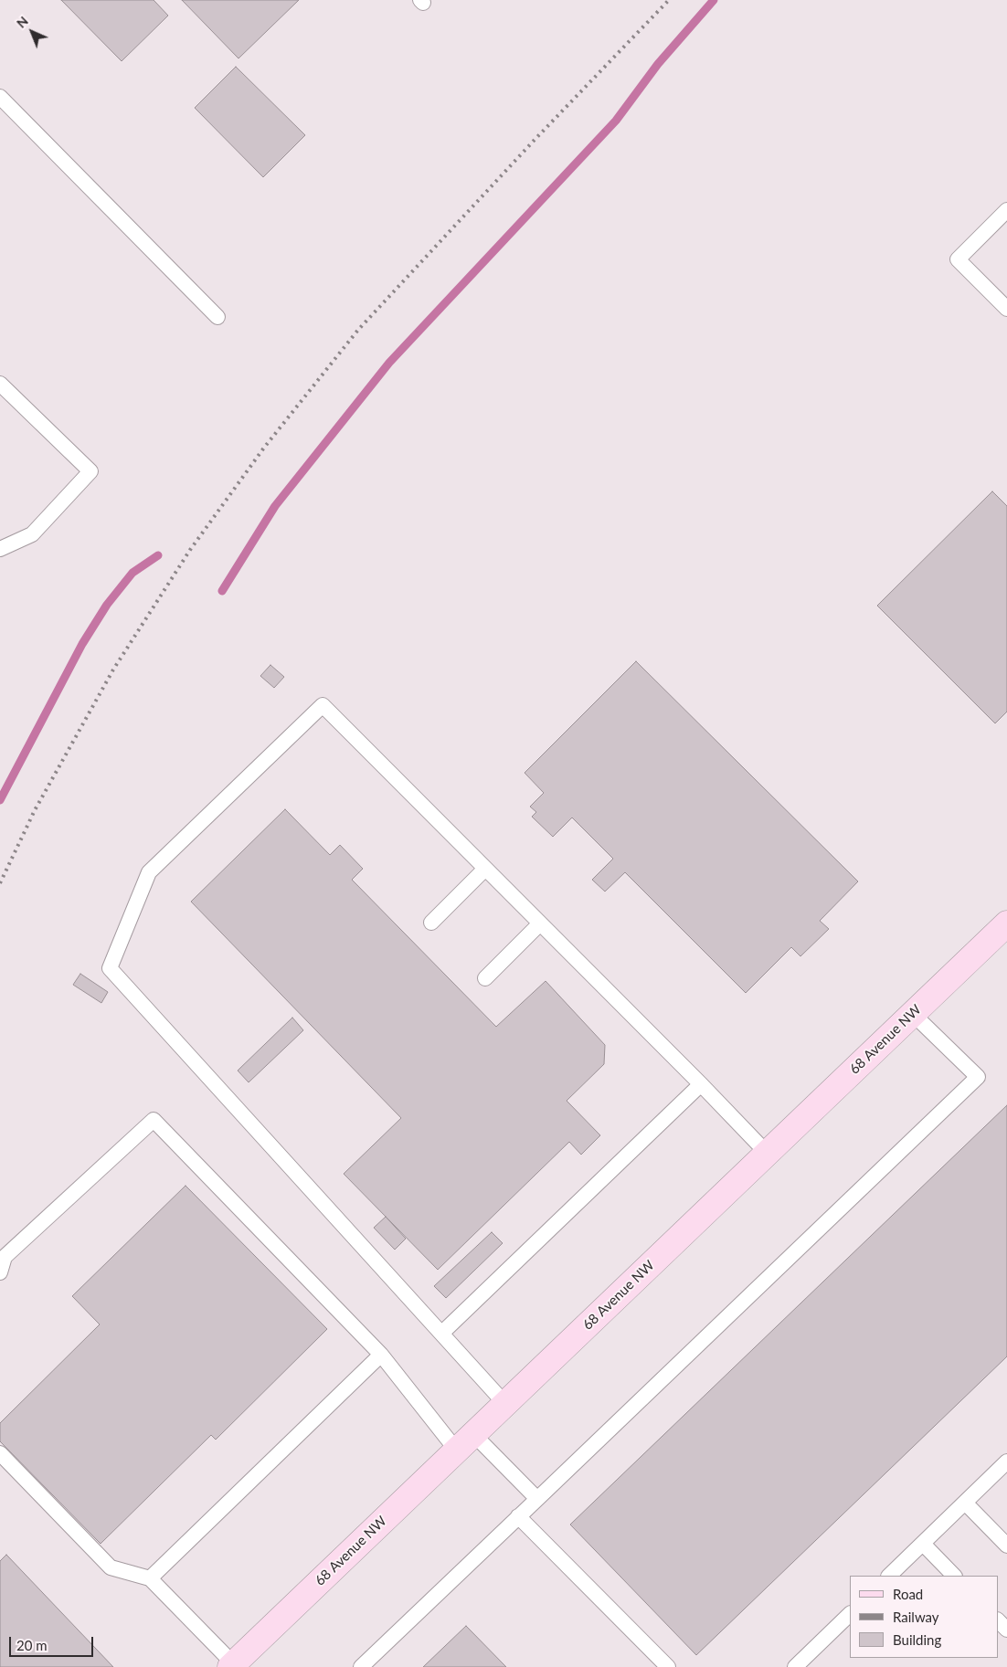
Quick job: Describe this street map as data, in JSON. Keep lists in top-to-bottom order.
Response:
{
  "streets": {
    "street": ["68 Avenue NW"]
  },
  "legend": ["Road", "Railway", "Building"],
  "scale_bar": "20 m",
  "north": "top left"
}
